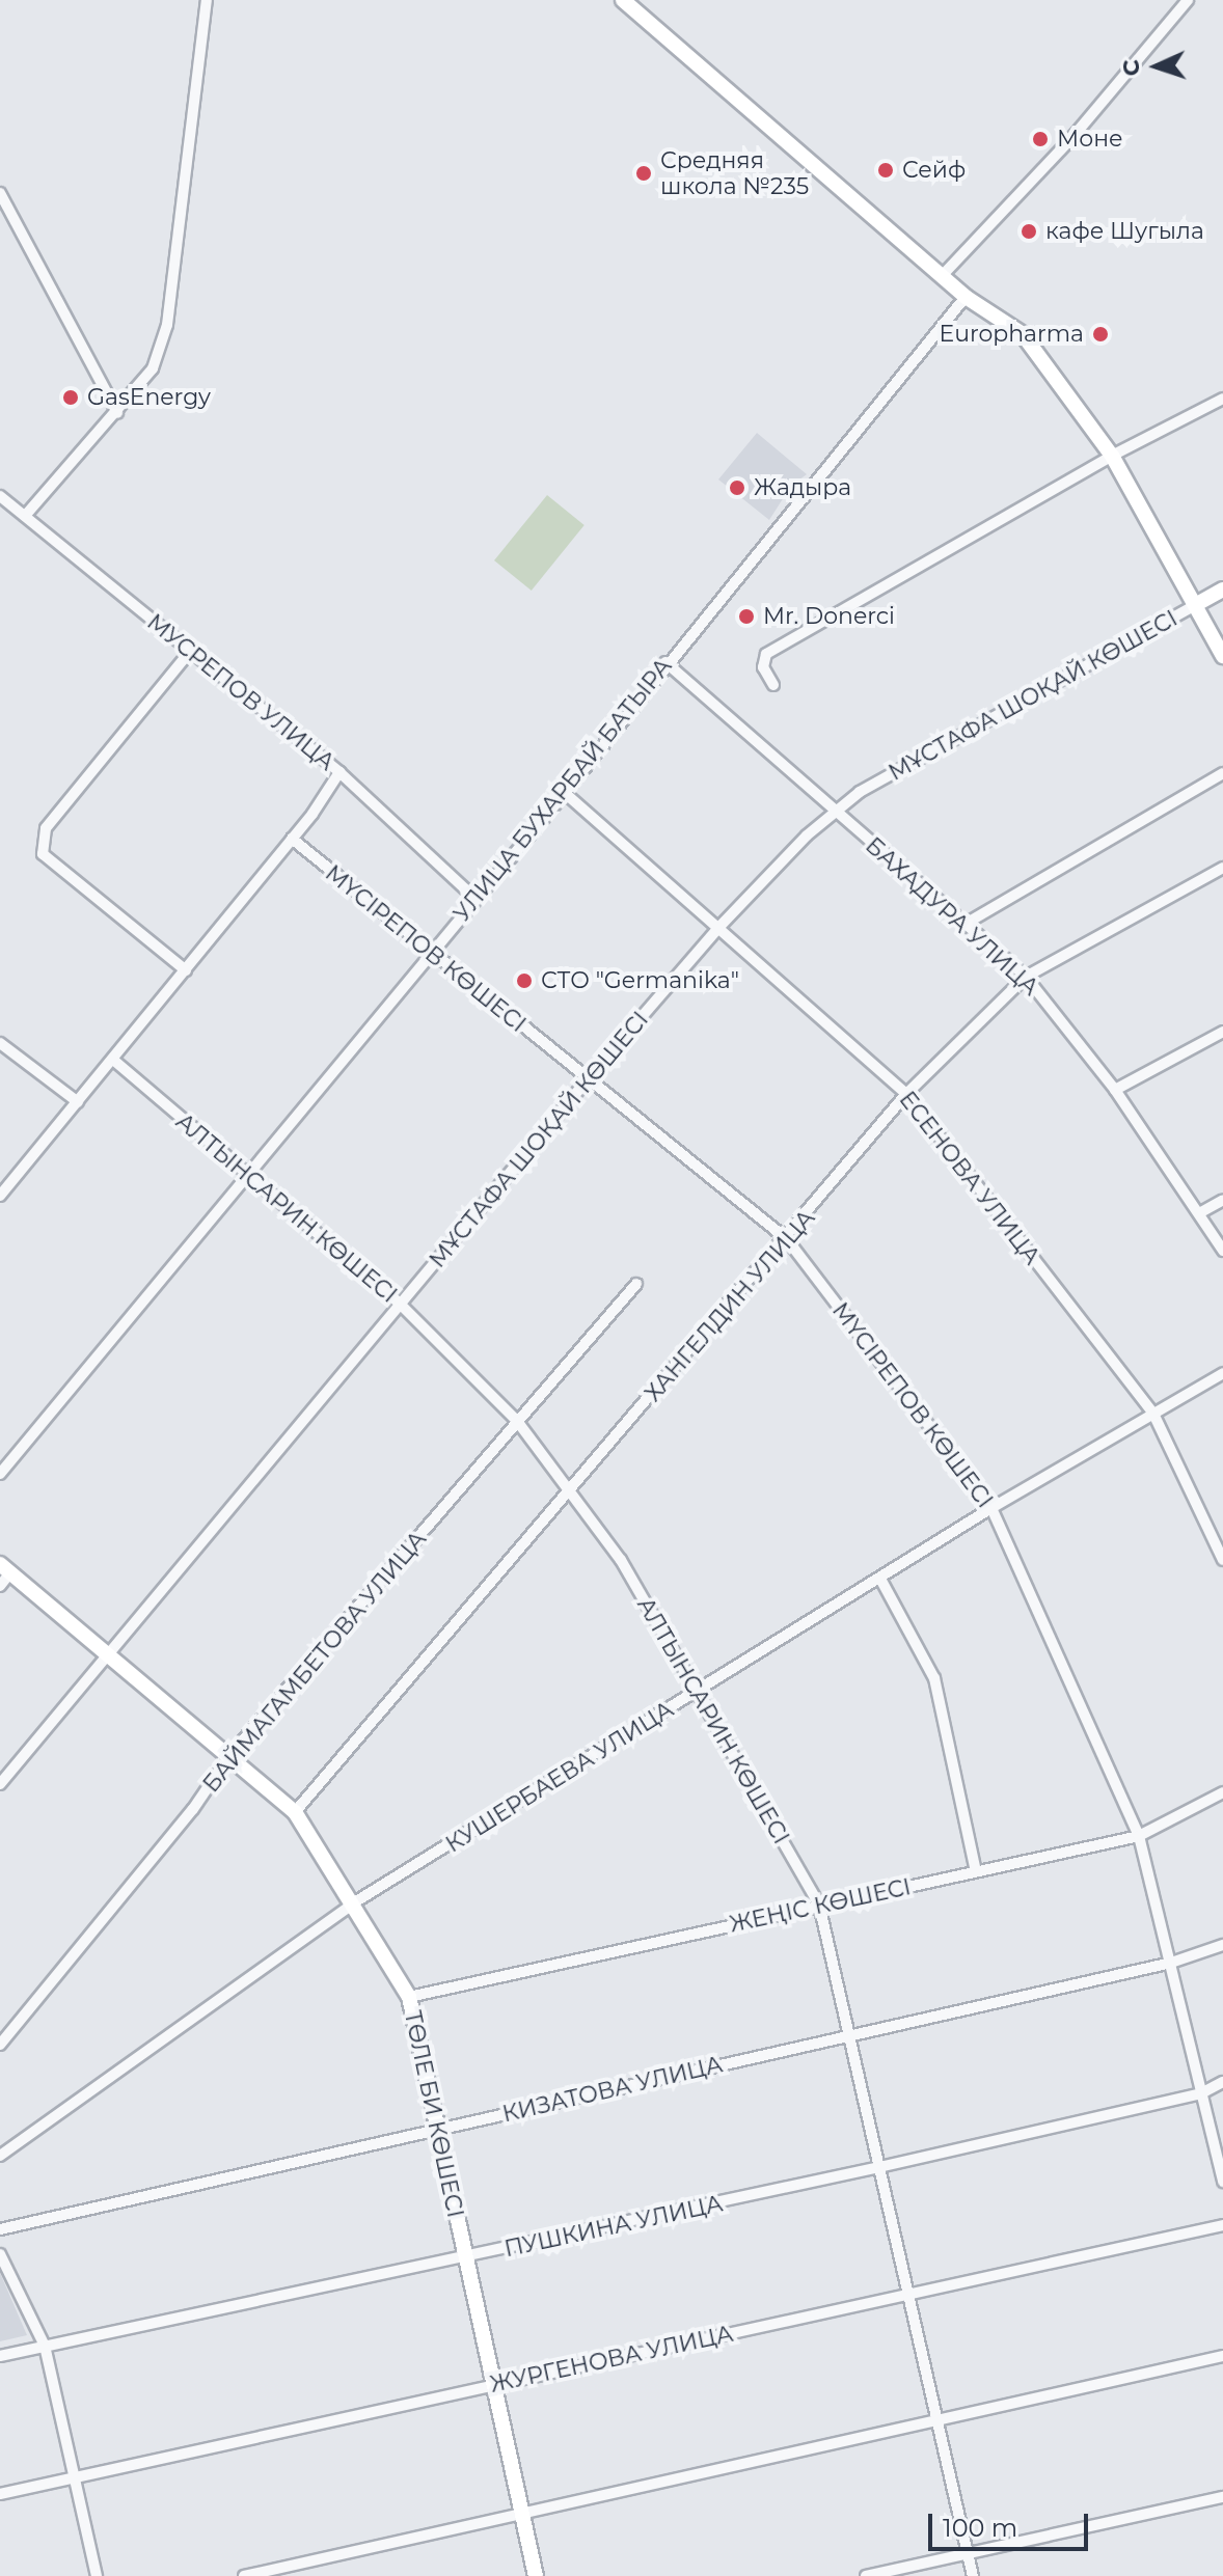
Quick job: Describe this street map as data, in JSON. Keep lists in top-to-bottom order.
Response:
{
  "streets": {
    "street": [
      "МУСРЕПОВ УЛИЦА",
      "МҰСТАФА ШОҚАЙ КӨШЕСІ",
      "УЛИЦА БУХАРБАЙ БАТЫРА",
      "БАХАДУРА УЛИЦА",
      "МҮСІРЕПОВ КӨШЕСІ",
      "ЕСЕНОВА УЛИЦА",
      "АЛТЫНСАРИН КӨШЕСІ",
      "ХАНГЕЛДИН УЛИЦА",
      "БАЙМАГАМБЕТОВА УЛИЦА",
      "КУШЕРБАЕВА УЛИЦА",
      "ЖЕҢІС КӨШЕСІ",
      "КИЗАТОВА УЛИЦА",
      "ТӨЛЕ БИ КӨШЕСІ",
      "ПУШКИНА УЛИЦА",
      "ЖУРГЕНОВА УЛИЦА"
    ]
  },
  "crossings": [
    ["МУСРЕПОВ УЛИЦА", "УЛИЦА БУХАРБАЙ БАТЫРА"],
    ["МҰСТАФА ШОҚАЙ КӨШЕСІ", "БАХАДУРА УЛИЦА"],
    ["МҰСТАФА ШОҚАЙ КӨШЕСІ", "МҮСІРЕПОВ КӨШЕСІ"],
    ["МҰСТАФА ШОҚАЙ КӨШЕСІ", "ЕСЕНОВА УЛИЦА"],
    ["МҰСТАФА ШОҚАЙ КӨШЕСІ", "АЛТЫНСАРИН КӨШЕСІ"],
    ["МҰСТАФА ШОҚАЙ КӨШЕСІ", "ТӨЛЕ БИ КӨШЕСІ"],
    ["УЛИЦА БУХАРБАЙ БАТЫРА", "БАХАДУРА УЛИЦА"],
    ["УЛИЦА БУХАРБАЙ БАТЫРА", "МҮСІРЕПОВ КӨШЕСІ"],
    ["УЛИЦА БУХАРБАЙ БАТЫРА", "ЕСЕНОВА УЛИЦА"],
    ["УЛИЦА БУХАРБАЙ БАТЫРА", "АЛТЫНСАРИН КӨШЕСІ"],
    ["БАХАДУРА УЛИЦА", "ХАНГЕЛДИН УЛИЦА"],
    ["МҮСІРЕПОВ КӨШЕСІ", "ХАНГЕЛДИН УЛИЦА"],
    ["МҮСІРЕПОВ КӨШЕСІ", "КУШЕРБАЕВА УЛИЦА"],
    ["МҮСІРЕПОВ КӨШЕСІ", "ЖЕҢІС КӨШЕСІ"],
    ["МҮСІРЕПОВ КӨШЕСІ", "КИЗАТОВА УЛИЦА"],
    ["МҮСІРЕПОВ КӨШЕСІ", "ПУШКИНА УЛИЦА"],
    ["ЕСЕНОВА УЛИЦА", "ХАНГЕЛДИН УЛИЦА"],
    ["ЕСЕНОВА УЛИЦА", "КУШЕРБАЕВА УЛИЦА"],
    ["АЛТЫНСАРИН КӨШЕСІ", "ХАНГЕЛДИН УЛИЦА"],
    ["АЛТЫНСАРИН КӨШЕСІ", "БАЙМАГАМБЕТОВА УЛИЦА"],
    ["АЛТЫНСАРИН КӨШЕСІ", "КУШЕРБАЕВА УЛИЦА"],
    ["АЛТЫНСАРИН КӨШЕСІ", "ЖЕҢІС КӨШЕСІ"],
    ["АЛТЫНСАРИН КӨШЕСІ", "КИЗАТОВА УЛИЦА"],
    ["АЛТЫНСАРИН КӨШЕСІ", "ПУШКИНА УЛИЦА"],
    ["АЛТЫНСАРИН КӨШЕСІ", "ЖУРГЕНОВА УЛИЦА"],
    ["ХАНГЕЛДИН УЛИЦА", "ТӨЛЕ БИ КӨШЕСІ"],
    ["БАЙМАГАМБЕТОВА УЛИЦА", "ТӨЛЕ БИ КӨШЕСІ"],
    ["КУШЕРБАЕВА УЛИЦА", "ТӨЛЕ БИ КӨШЕСІ"],
    ["ЖЕҢІС КӨШЕСІ", "ТӨЛЕ БИ КӨШЕСІ"],
    ["КИЗАТОВА УЛИЦА", "ТӨЛЕ БИ КӨШЕСІ"],
    ["ТӨЛЕ БИ КӨШЕСІ", "ПУШКИНА УЛИЦА"],
    ["ТӨЛЕ БИ КӨШЕСІ", "ЖУРГЕНОВА УЛИЦА"]
  ],
  "places": [
    "Моне",
    "Сейф",
    "Средняя школа №235",
    "кафе Шугыла",
    "Europharma",
    "GasEnergy",
    "Жадыра",
    "Mr. Donerci",
    "СТО \"Germanika\""
  ],
  "scale_bar": "100 m",
  "north": "left"
}
